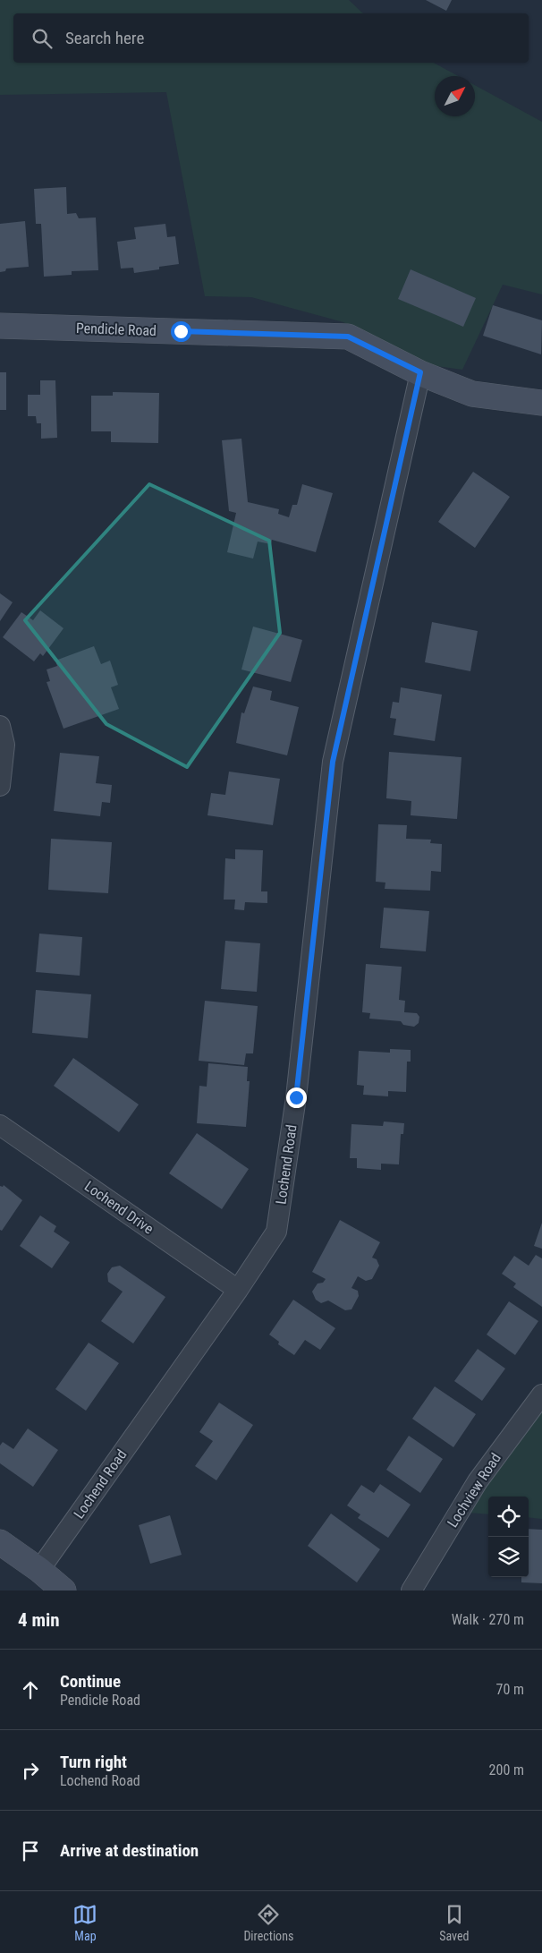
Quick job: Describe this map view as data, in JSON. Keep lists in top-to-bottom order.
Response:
{
  "streets": {
    "street": [
      "Pendicle Road",
      "Lochend Road",
      "Lochend Drive",
      "Lochview Road"
    ]
  },
  "crossings": [
    ["Pendicle Road", "Lochend Road"],
    ["Lochend Road", "Lochend Drive"]
  ],
  "north": "top right",
  "page": {
    "search": "Search here",
    "heading": ["4 min", "Walk · 270 m"],
    "list": [
      ["Continue", "Pendicle Road", "70 m"],
      ["Turn right", "Lochend Road", "200 m"],
      "Arrive at destination"
    ],
    "nav": ["Map", "Directions", "Saved"]
  }
}
